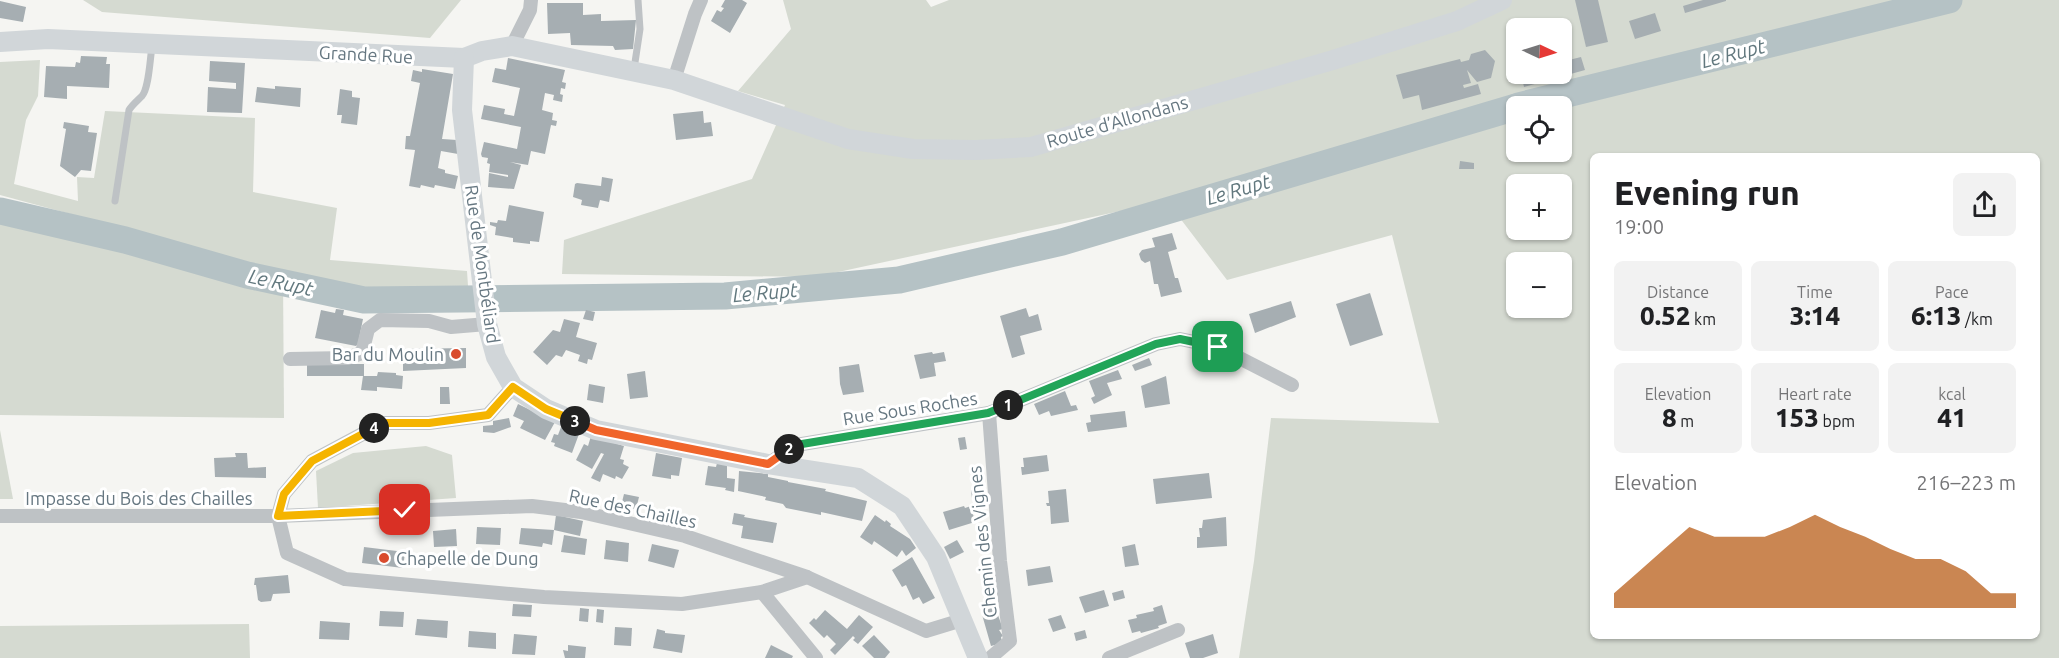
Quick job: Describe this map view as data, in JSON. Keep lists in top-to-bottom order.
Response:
{
  "streets": {
    "main road": ["Grande Rue", "Route d’Allondans", "Rue de Montbéliard"],
    "street": [
      "Rue Sous Roches",
      "Impasse du Bois des Chailles",
      "Rue des Chailles",
      "Chemin des Vignes"
    ]
  },
  "crossings": [
    ["Grande Rue", "Route d’Allondans"],
    ["Grande Rue", "Rue de Montbéliard"],
    ["Rue de Montbéliard", "Rue Sous Roches"],
    ["Rue de Montbéliard", "Rue des Chailles"],
    ["Rue Sous Roches", "Chemin des Vignes"],
    ["Impasse du Bois des Chailles", "Rue des Chailles"]
  ],
  "water": ["Le Rupt"],
  "places": ["Bar du Moulin", "Chapelle de Dung"],
  "north": "right",
  "page": {
    "map_buttons": ["+", "−"],
    "heading": ["Evening run", "19:00"],
    "stats": [
      ["Distance", "0.52 km"],
      ["Time", "3:14"],
      ["Pace", "6:13 /km"],
      ["Elevation", "8 m"],
      ["Heart rate", "153 bpm"],
      ["kcal", "41"]
    ],
    "pins": [
      "1",
      "3",
      "4",
      "2"
    ],
    "chart": ["Elevation", "216–223 m"]
  }
}
